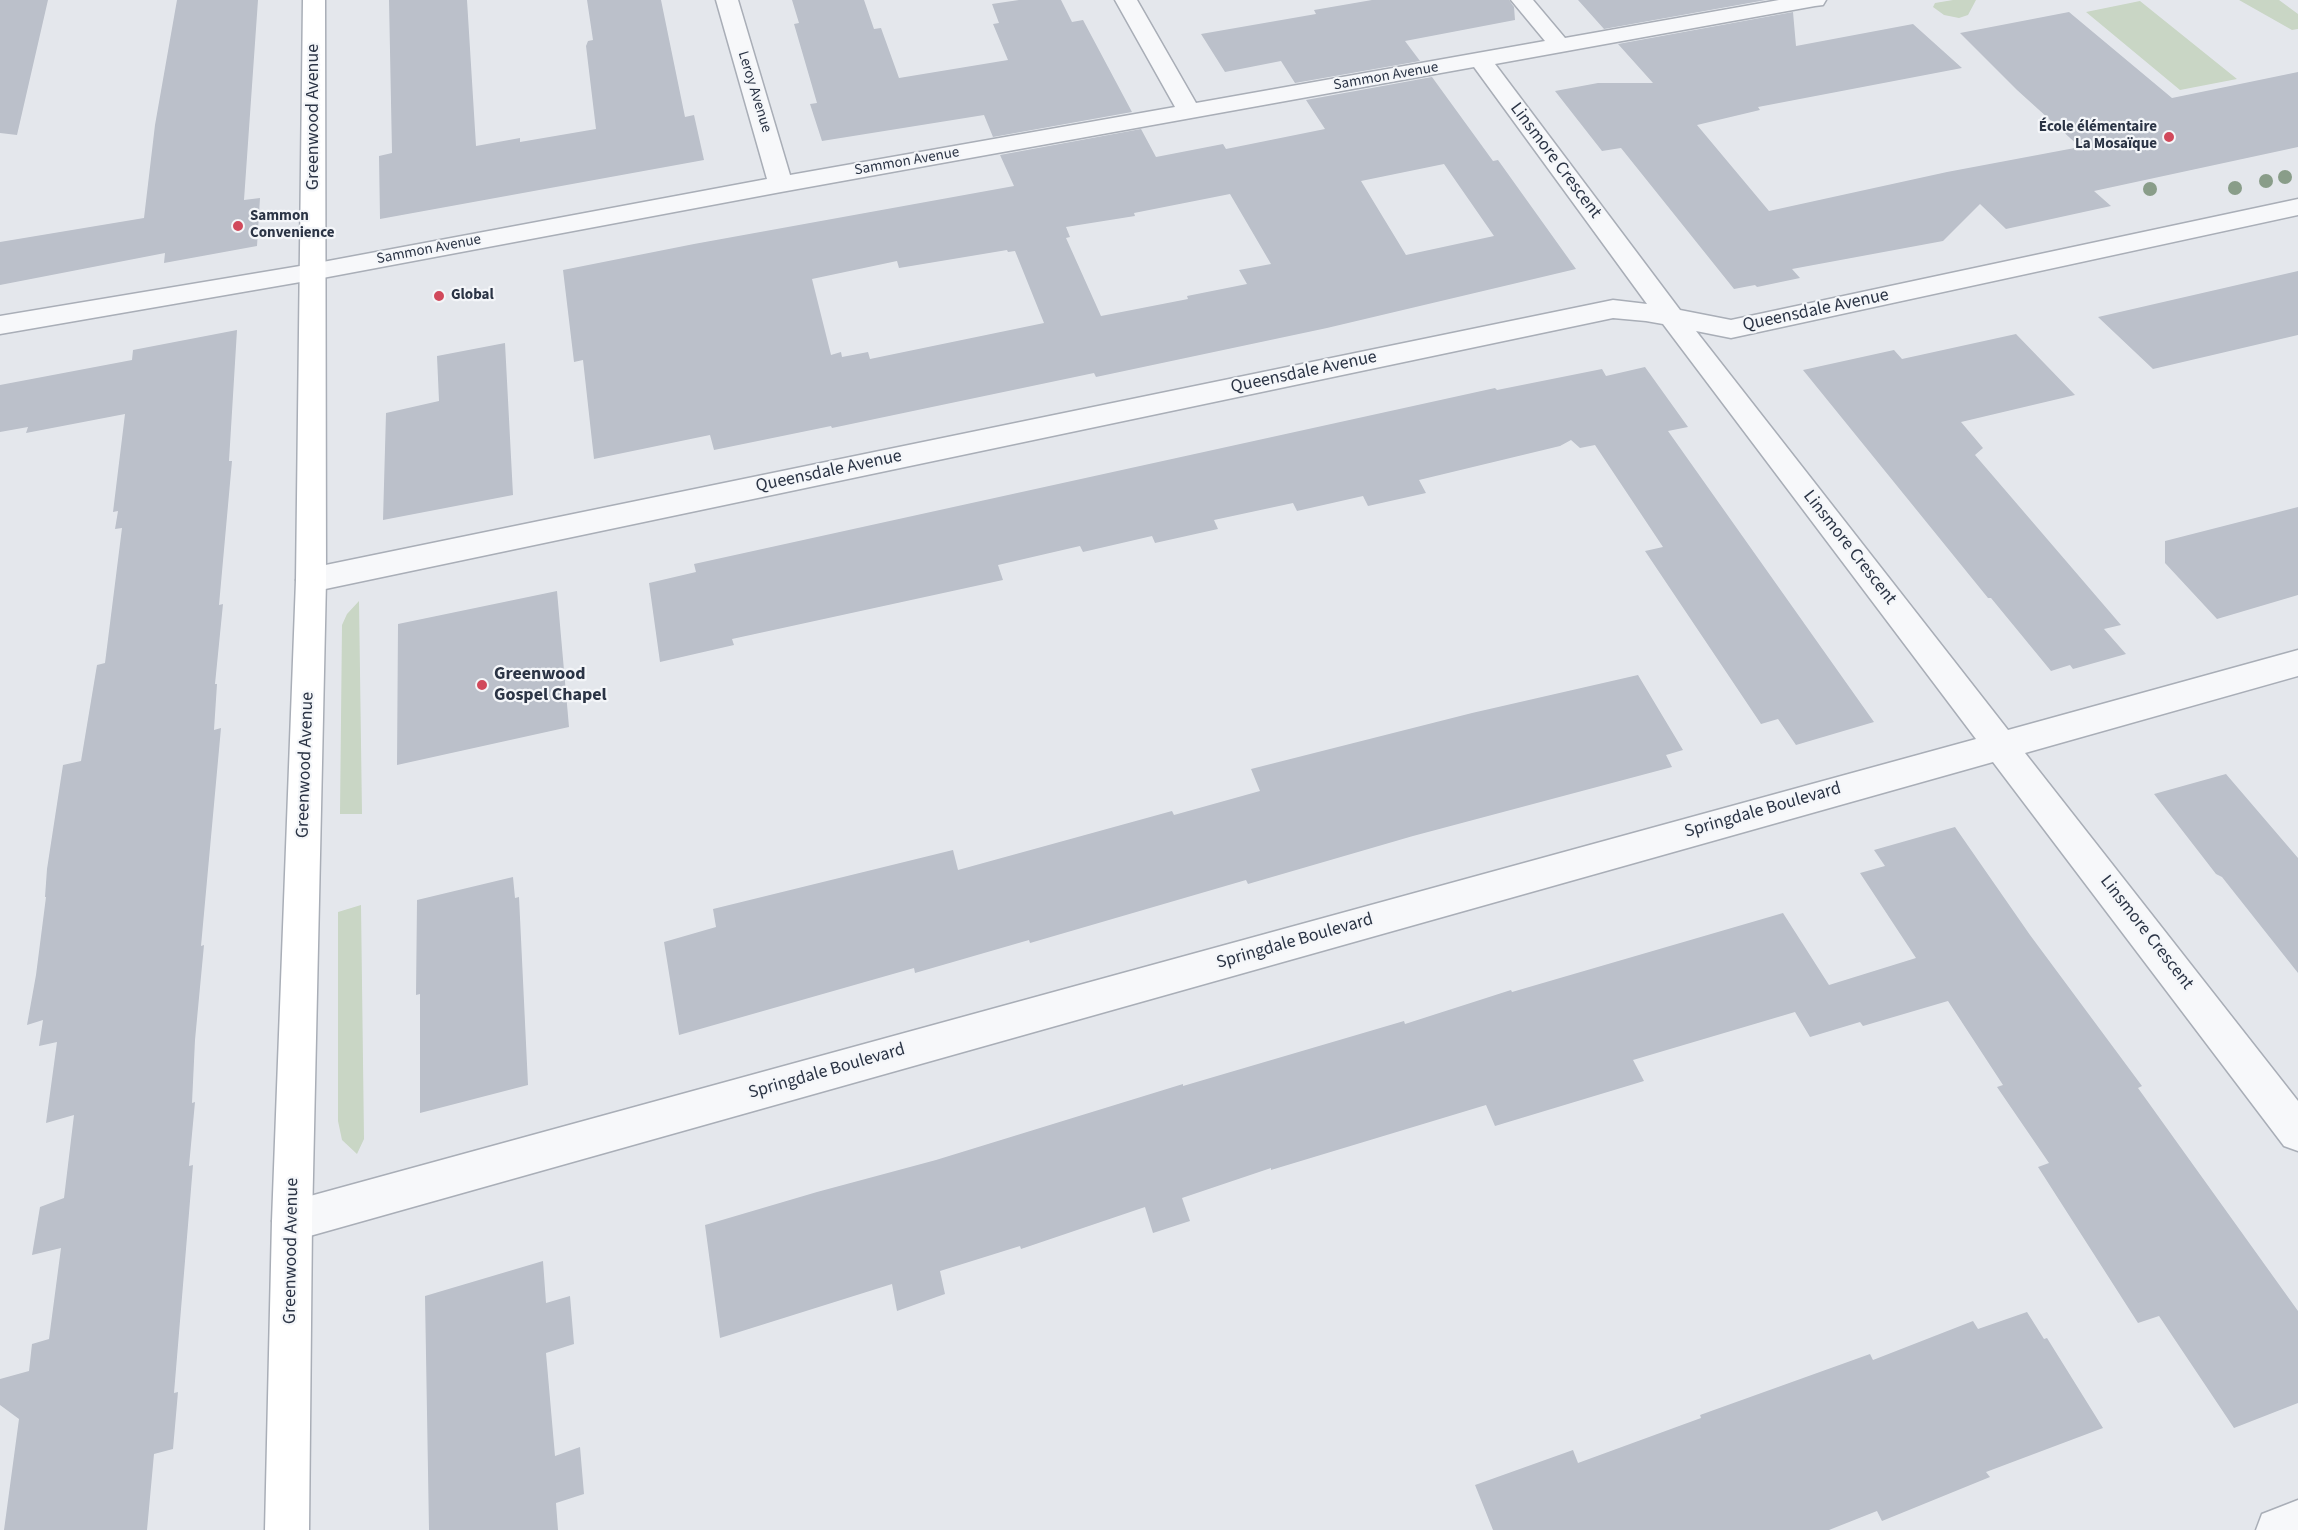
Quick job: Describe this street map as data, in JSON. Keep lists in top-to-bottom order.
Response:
{
  "streets": {
    "street": [
      "Sammon Avenue",
      "Leroy Avenue",
      "Greenwood Avenue",
      "Linsmore Crescent",
      "Queensdale Avenue",
      "Springdale Boulevard"
    ]
  },
  "crossings": [
    ["Sammon Avenue", "Leroy Avenue"],
    ["Sammon Avenue", "Greenwood Avenue"],
    ["Sammon Avenue", "Linsmore Crescent"],
    ["Greenwood Avenue", "Queensdale Avenue"],
    ["Greenwood Avenue", "Springdale Boulevard"],
    ["Linsmore Crescent", "Queensdale Avenue"],
    ["Linsmore Crescent", "Springdale Boulevard"]
  ],
  "places": [
    "École élémentaire La Mosaïque",
    "Sammon Convenience",
    "Global",
    "Greenwood Gospel Chapel"
  ]
}
